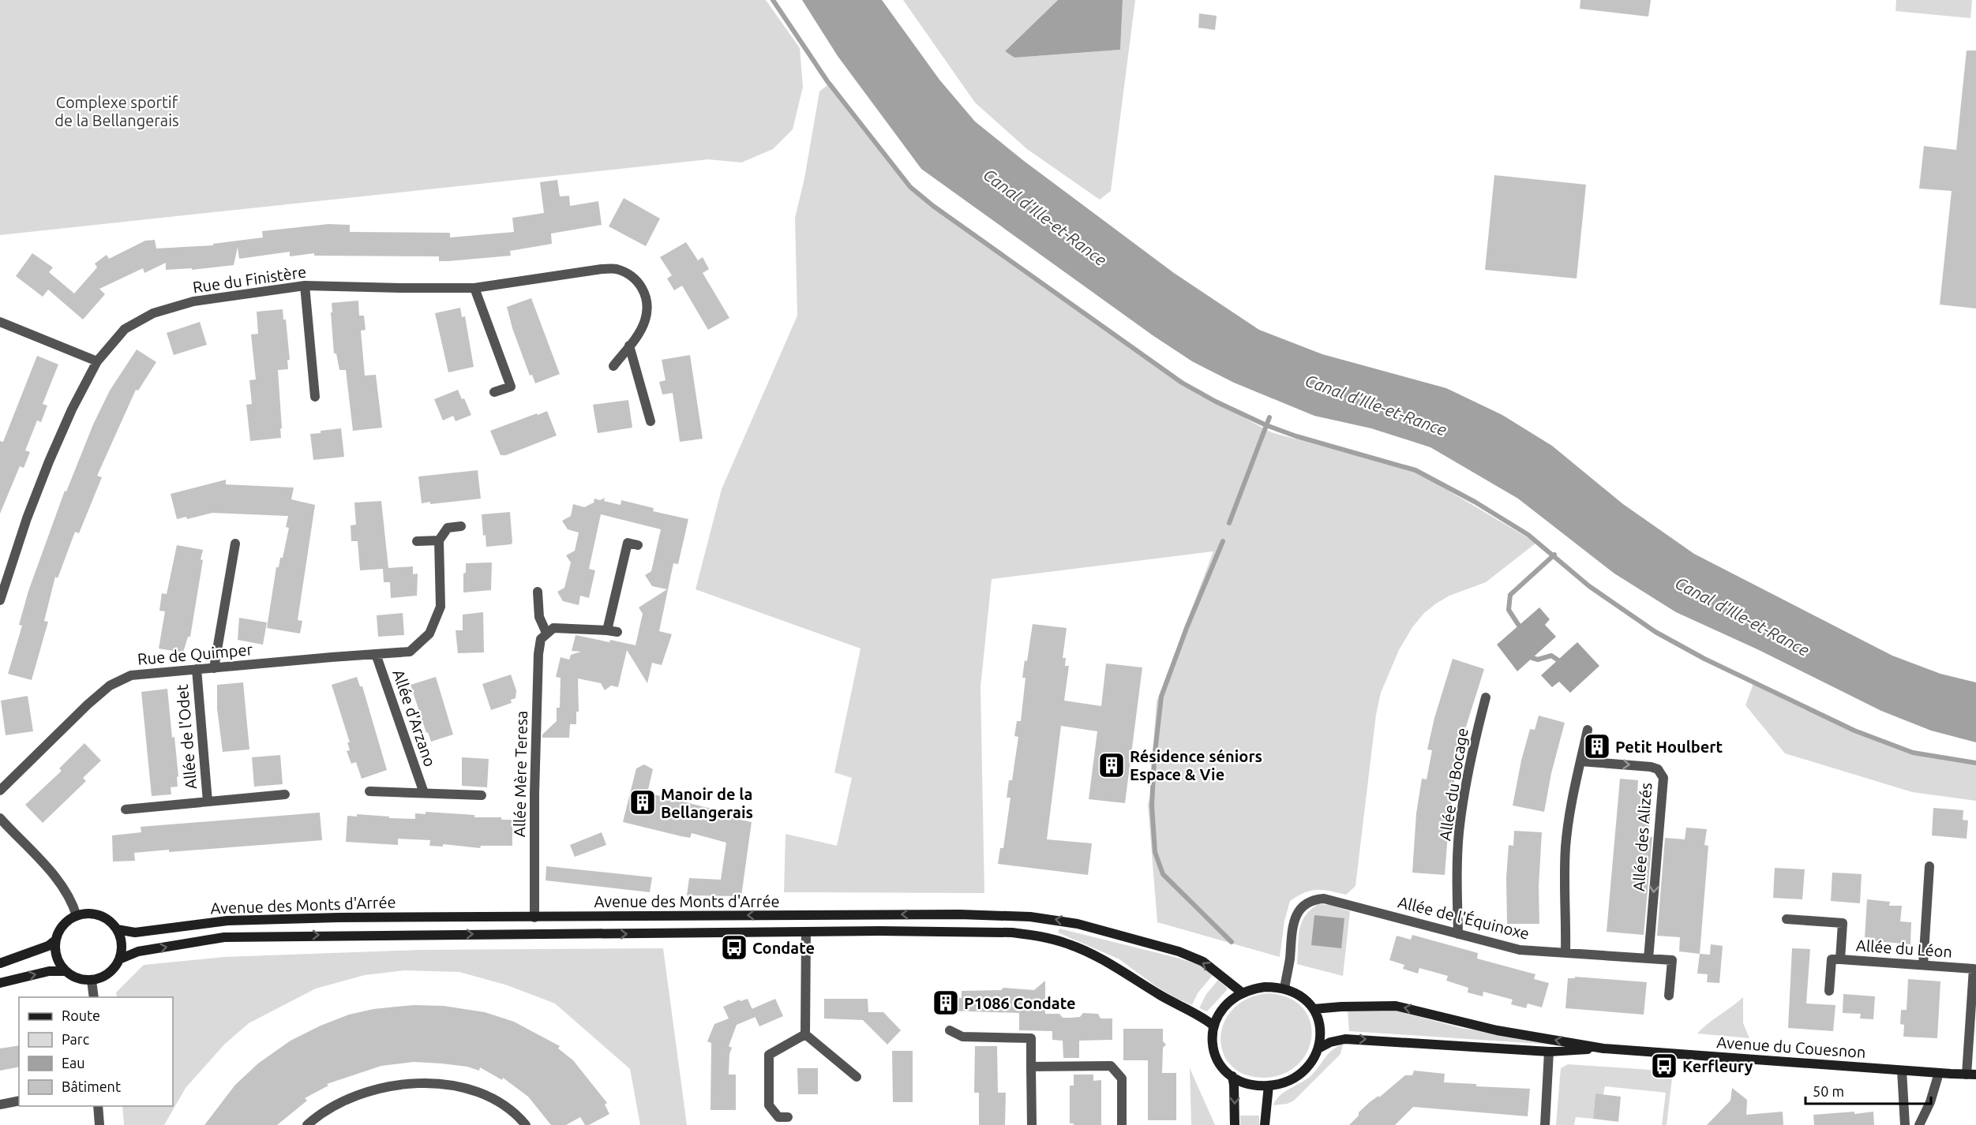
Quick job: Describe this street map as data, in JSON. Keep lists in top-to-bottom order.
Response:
{
  "streets": {
    "street": [
      "Rue du Finistère",
      "Rue de Quimper",
      "Allée d'Arzano",
      "Allée de l'Odet",
      "Allée Mère Teresa",
      "Allée du Bocage",
      "Allée des Alizés",
      "Avenue des Monts d'Arrée",
      "Allée de l'Équinoxe",
      "Allée du Léon",
      "Avenue du Couesnon"
    ]
  },
  "crossings": [
    ["Rue de Quimper", "Allée d'Arzano"],
    ["Rue de Quimper", "Allée de l'Odet"],
    ["Allée Mère Teresa", "Avenue des Monts d'Arrée"],
    ["Allée du Bocage", "Allée de l'Équinoxe"],
    ["Allée des Alizés", "Allée de l'Équinoxe"],
    ["Avenue des Monts d'Arrée", "Allée de l'Équinoxe"],
    ["Avenue des Monts d'Arrée", "Avenue du Couesnon"],
    ["Allée de l'Équinoxe", "Avenue du Couesnon"],
    ["Allée du Léon", "Avenue du Couesnon"]
  ],
  "water": ["Canal d'Ille-et-Rance"],
  "parks": ["Complexe sportif de la Bellangerais"],
  "places": {
    "building": [
      "Petit Houlbert",
      "Résidence séniors Espace & Vie",
      "Manoir de la Bellangerais",
      "P1086 Condate"
    ],
    "bus stop": ["Condate", "Kerfleury"]
  },
  "legend": [
    "Route",
    "Parc",
    "Eau",
    "Bâtiment"
  ],
  "scale_bar": "50 m"
}
